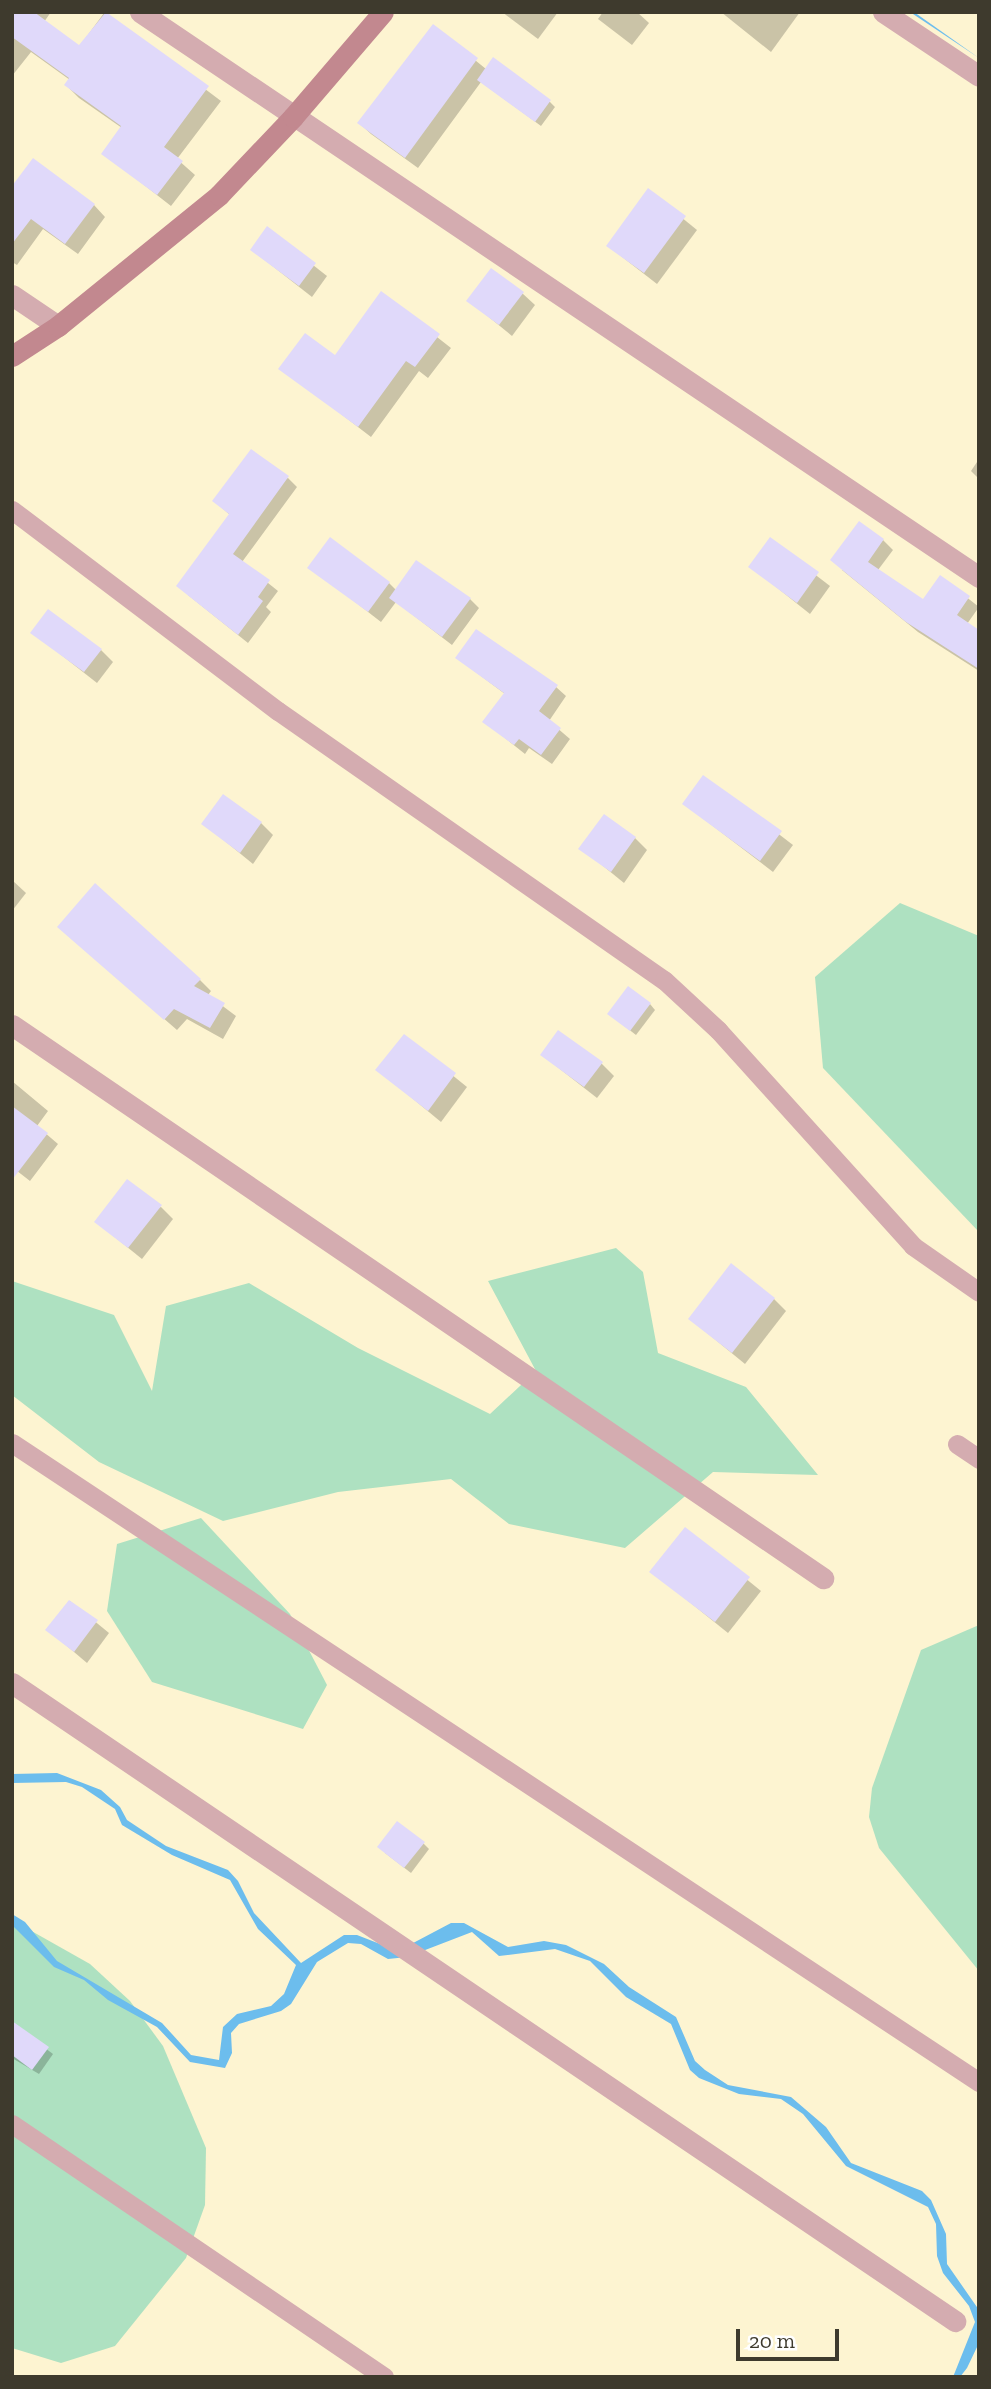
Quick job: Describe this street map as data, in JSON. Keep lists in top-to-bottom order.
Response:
{
  "scale_bar": "20 m"
}
